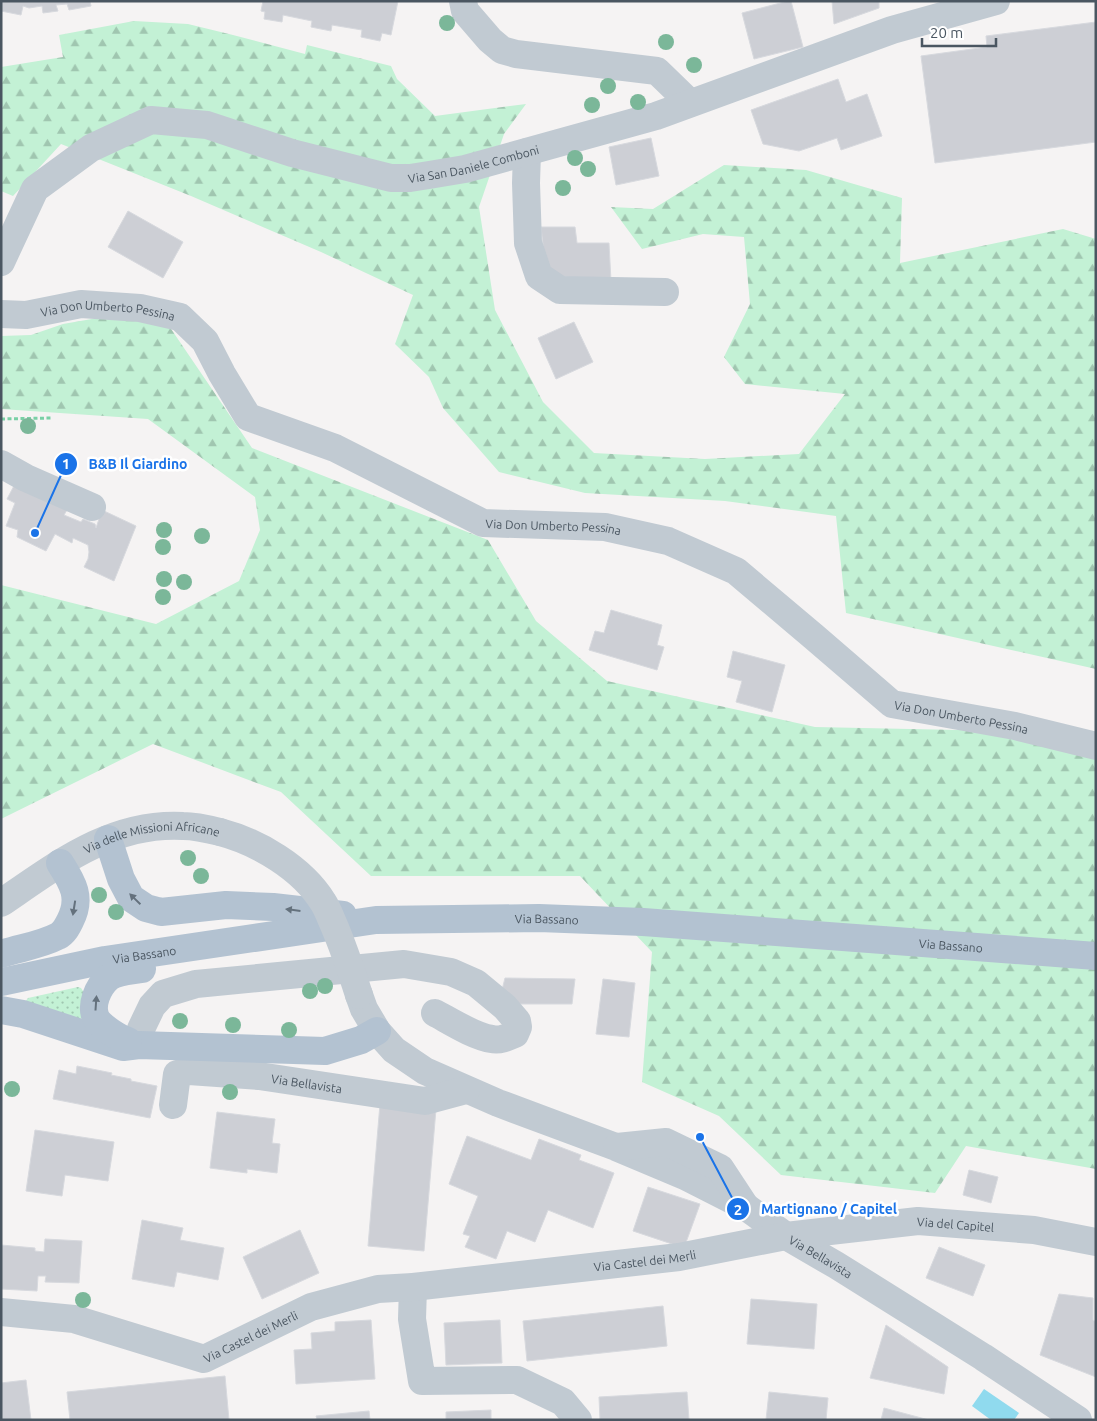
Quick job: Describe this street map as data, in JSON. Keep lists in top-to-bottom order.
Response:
{
  "streets": {
    "main road": ["Via Bassano"],
    "street": [
      "Via San Daniele Comboni",
      "Via Don Umberto Pessina",
      "Via delle Missioni Africane",
      "Via Bellavista",
      "Via del Capitel",
      "Via Castel dei Merli"
    ]
  },
  "crossings": [
    ["Via delle Missioni Africane", "Via Bellavista"],
    ["Via Bellavista", "Via del Capitel"],
    ["Via Bellavista", "Via Castel dei Merli"],
    ["Via del Capitel", "Via Castel dei Merli"]
  ],
  "places": ["B&B Il Giardino", "Martignano / Capitel"],
  "scale_bar": "20 m"
}
